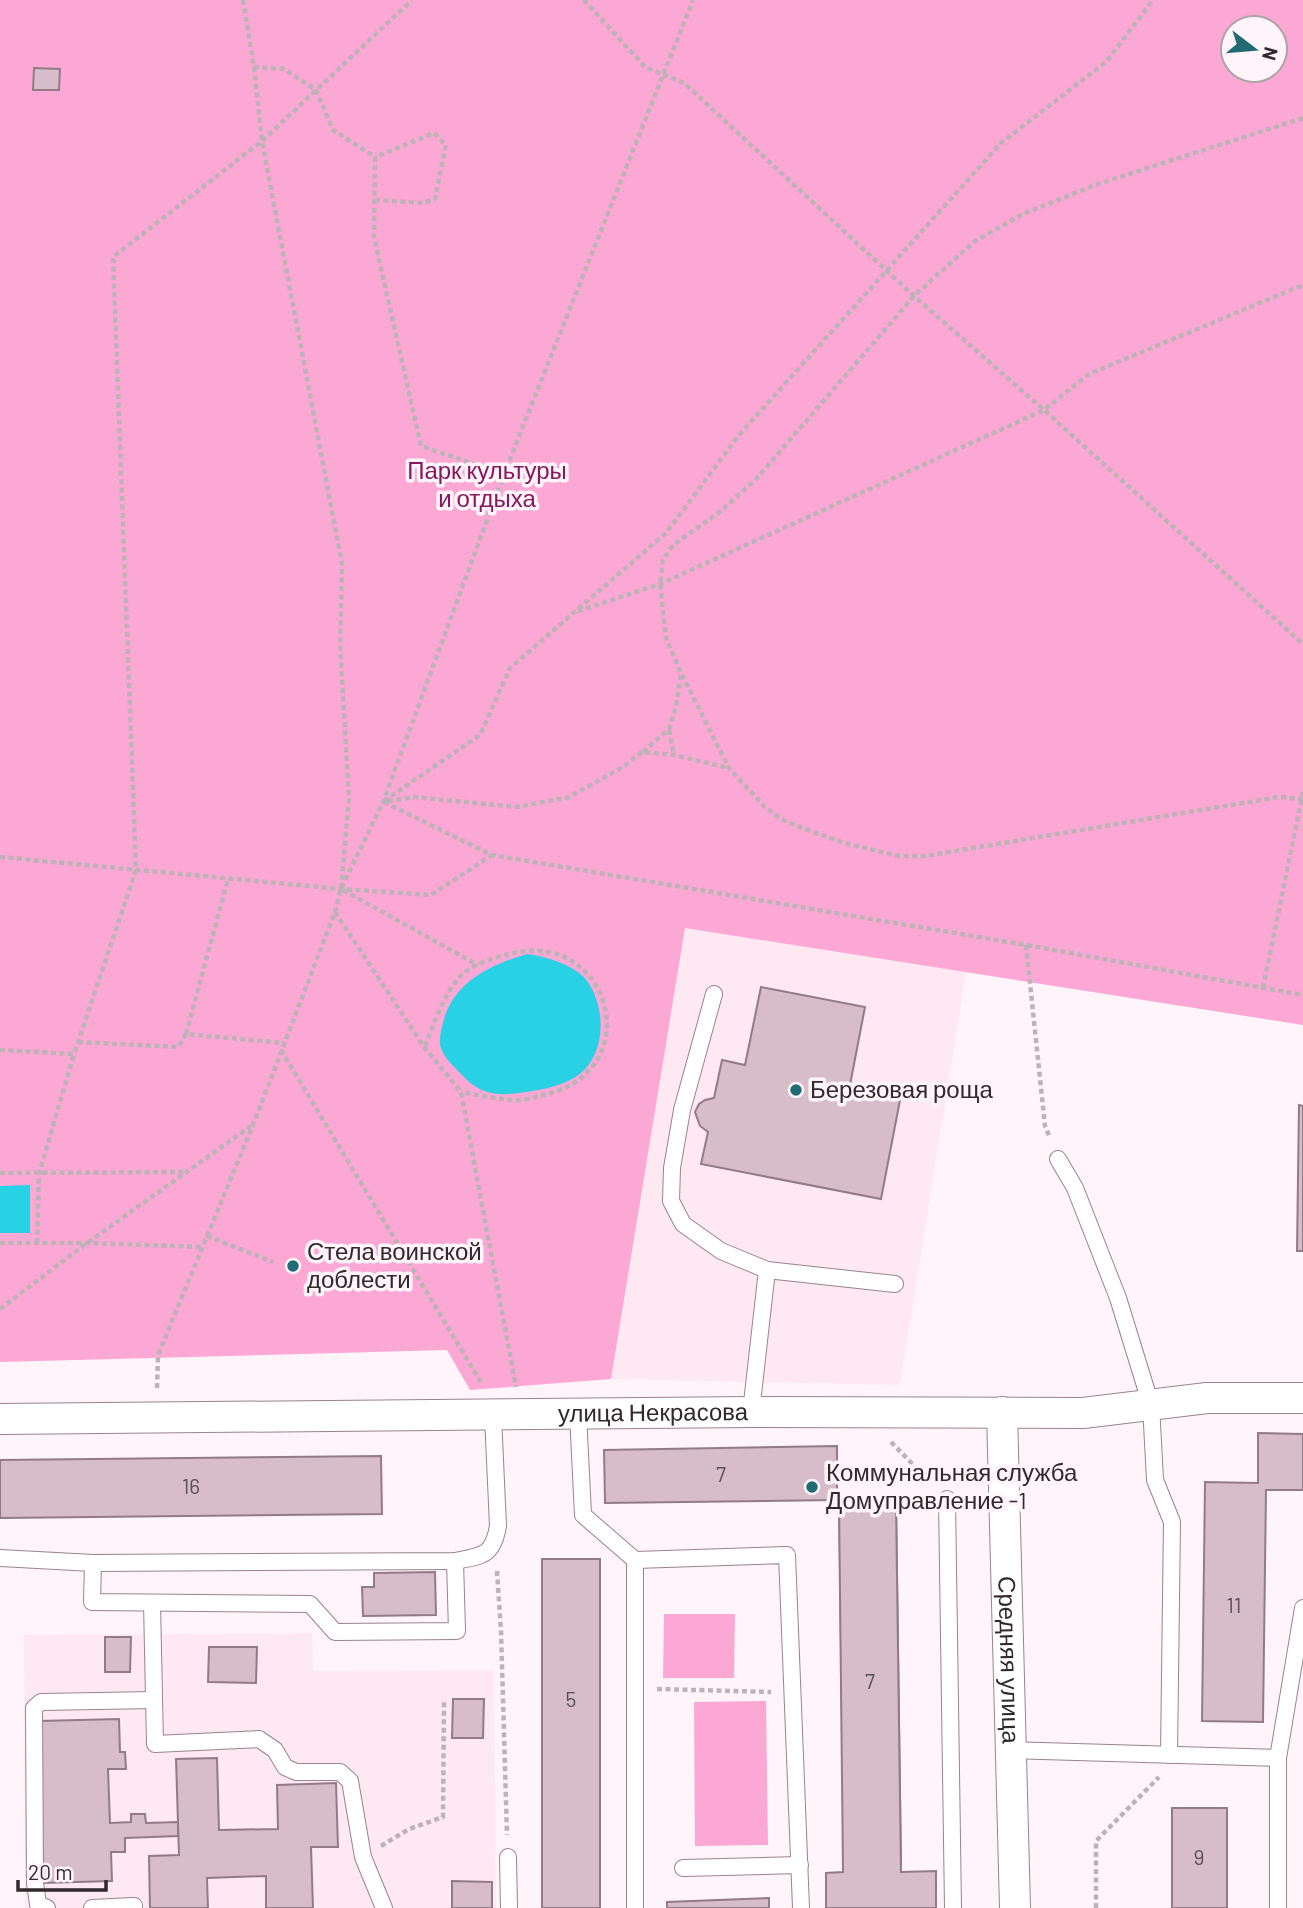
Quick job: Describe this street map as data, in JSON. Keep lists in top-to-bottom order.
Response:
{
  "streets": {
    "street": ["улица Некрасова", "Средняя улица"]
  },
  "crossings": [
    ["улица Некрасова", "Средняя улица"]
  ],
  "parks": ["Парк культуры и отдыха"],
  "places": ["Березовая роща", "Стела воинской доблести", "Коммунальная служба Домуправление -1"],
  "house_numbers": [
    "7",
    "16",
    "11",
    "7",
    "5",
    "9"
  ],
  "scale_bar": "20 m",
  "north": "right"
}
